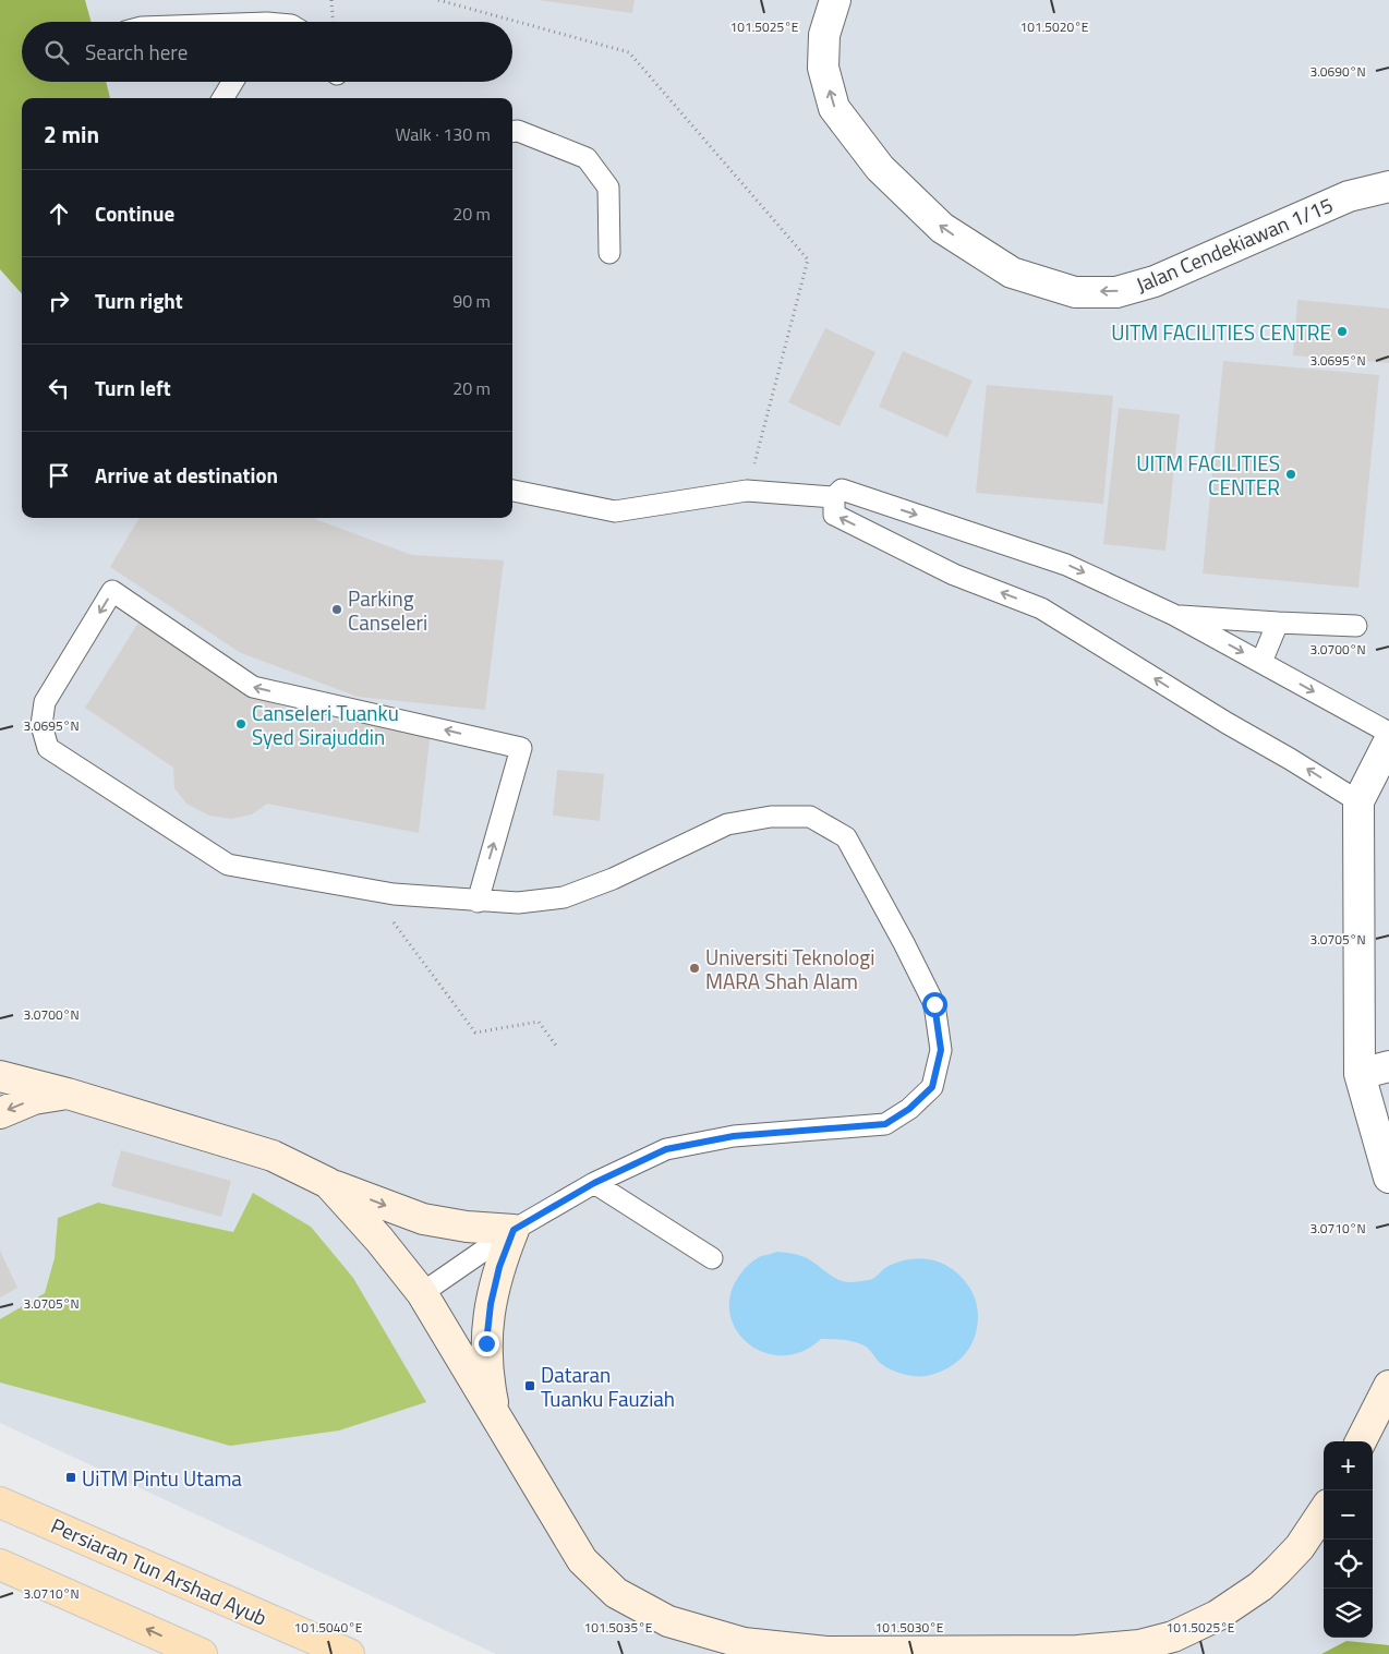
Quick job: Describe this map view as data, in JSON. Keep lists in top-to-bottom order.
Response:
{
  "streets": {
    "main road": ["Persiaran Tun Arshad Ayub"],
    "street": ["Jalan Cendekiawan 1/15"]
  },
  "places": {
    "other": [
      "UITM FACILITIES CENTRE",
      "UITM FACILITIES CENTER",
      "Parking Canseleri",
      "Canseleri Tuanku Syed Sirajuddin",
      "Universiti Teknologi MARA Shah Alam"
    ],
    "transit": ["Dataran Tuanku Fauziah", "UiTM Pintu Utama"]
  },
  "page": {
    "search": "Search here",
    "heading": ["2 min", "Walk · 130 m"],
    "list": [
      ["Continue", "20 m"],
      ["Turn right", "90 m"],
      ["Turn left", "20 m"],
      "Arrive at destination"
    ],
    "map_buttons": ["+", "−"]
  },
  "coordinates": [
    "101.5025°E",
    "101.5020°E",
    "3.0690°N",
    "3.0695°N",
    "3.0700°N",
    "3.0705°N",
    "3.0710°N",
    "101.5040°E",
    "101.5035°E",
    "101.5030°E"
  ]
}
